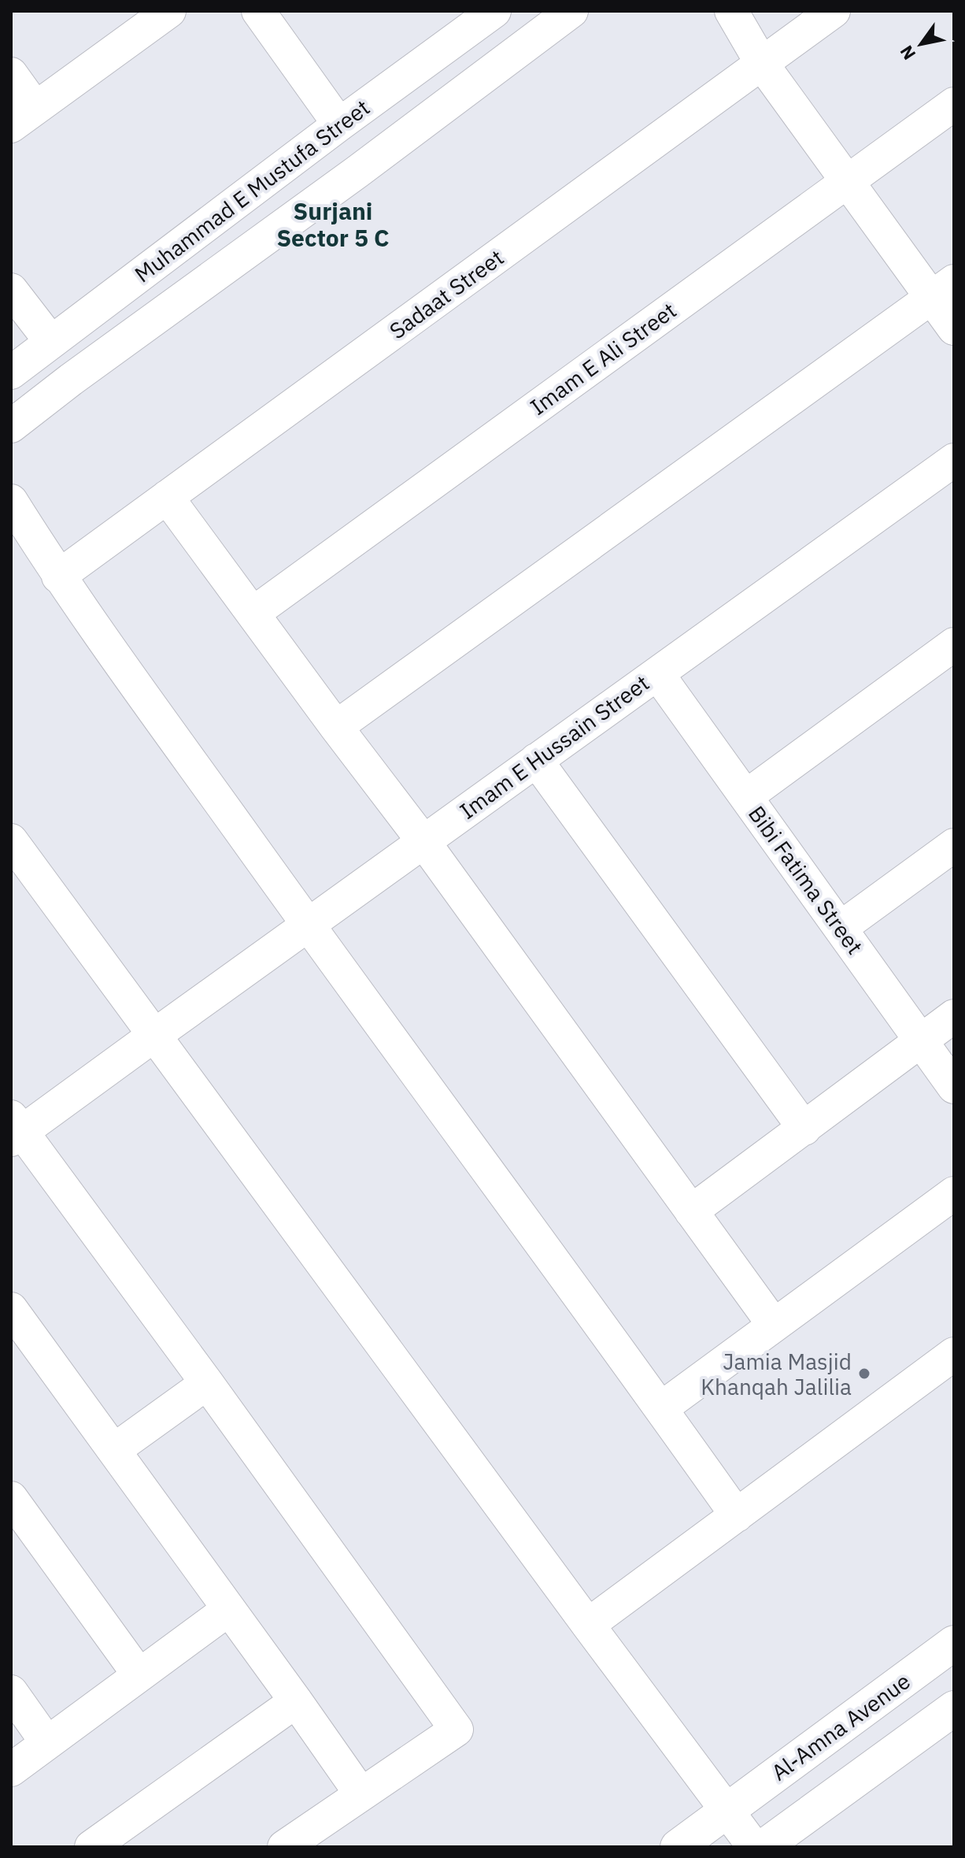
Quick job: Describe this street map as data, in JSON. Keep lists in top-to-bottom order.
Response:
{
  "streets": {
    "main road": ["Al-Amna Avenue"],
    "street": [
      "Muhammad E Mustufa Street",
      "Sadaat Street",
      "Imam E Ali Street",
      "Imam E Hussain Street",
      "Bibi Fatima Street"
    ]
  },
  "crossings": [
    ["Imam E Hussain Street", "Bibi Fatima Street"]
  ],
  "districts": ["Surjani Sector 5 C"],
  "places": ["Jamia Masjid Khanqah Jalilia"],
  "north": "bottom left"
}
